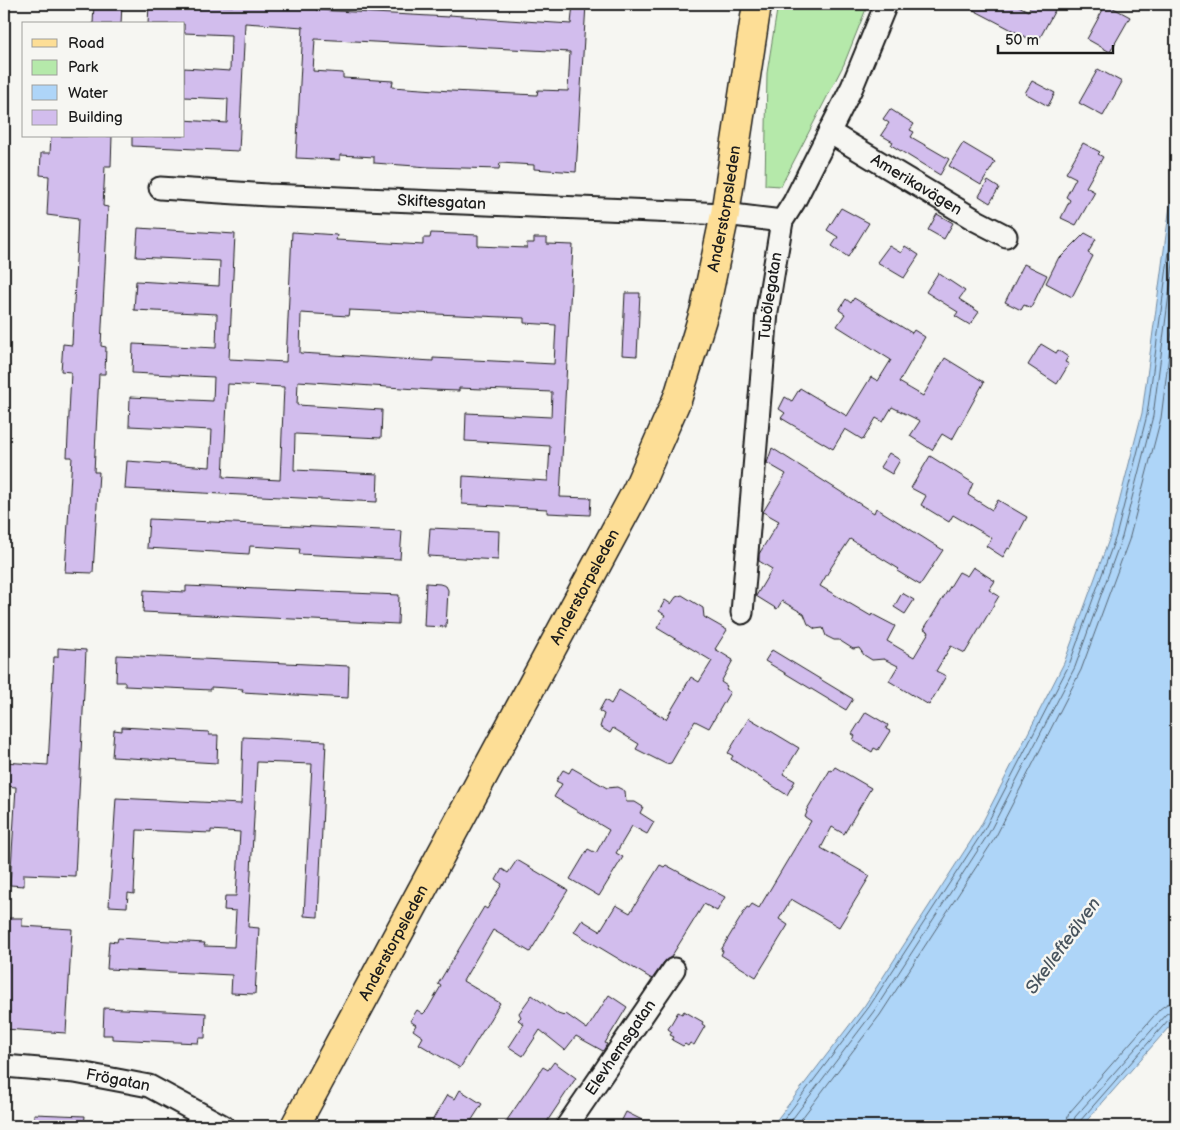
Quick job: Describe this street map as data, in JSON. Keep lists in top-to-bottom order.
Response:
{
  "streets": {
    "main road": ["Anderstorpsleden"],
    "street": [
      "Amerikavägen",
      "Skiftesgatan",
      "Tubölegatan",
      "Elevhemsgatan",
      "Frögatan"
    ]
  },
  "crossings": [
    ["Amerikavägen", "Tubölegatan"],
    ["Skiftesgatan", "Anderstorpsleden"],
    ["Skiftesgatan", "Tubölegatan"]
  ],
  "water": ["Skellefteälven"],
  "legend": [
    "Road",
    "Park",
    "Water",
    "Building"
  ],
  "scale_bar": "50 m"
}
